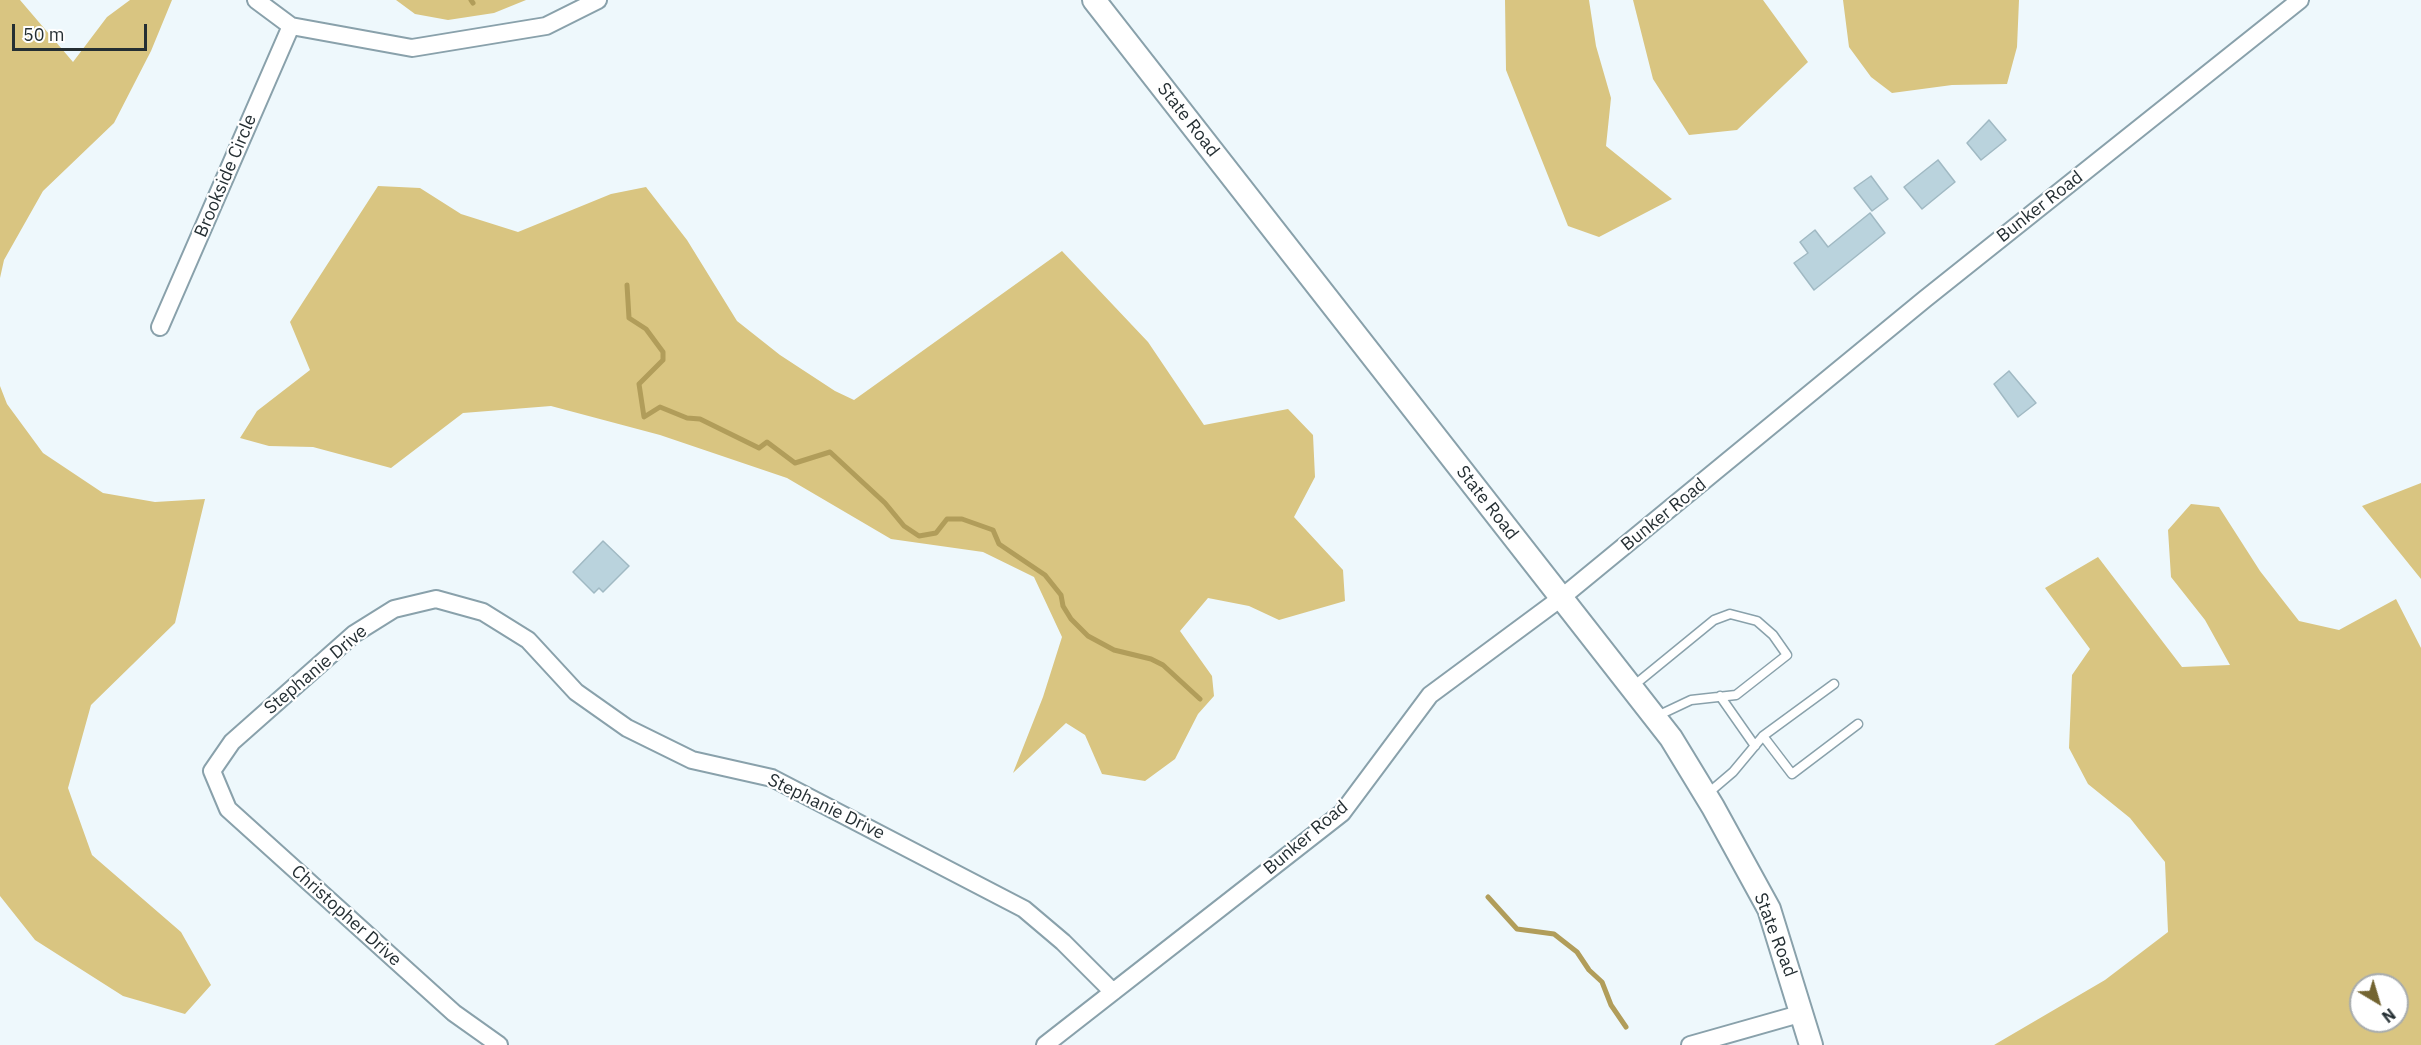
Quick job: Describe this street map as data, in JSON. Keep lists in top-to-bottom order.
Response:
{
  "streets": {
    "main road": ["State Road"],
    "street": [
      "Brookside Circle",
      "Bunker Road",
      "Stephanie Drive",
      "Christopher Drive"
    ]
  },
  "crossings": [
    ["State Road", "Bunker Road"],
    ["Bunker Road", "Stephanie Drive"],
    ["Stephanie Drive", "Christopher Drive"]
  ],
  "scale_bar": "50 m",
  "north": "bottom right"
}
